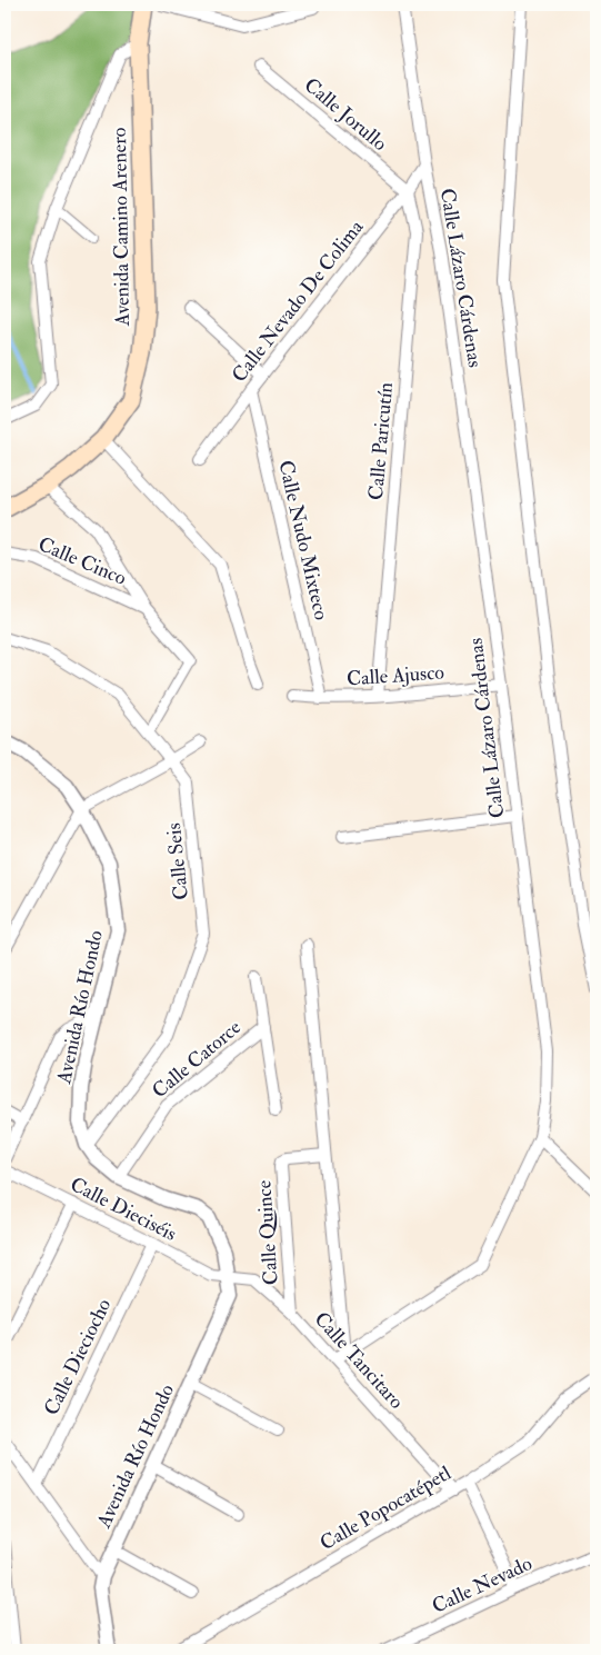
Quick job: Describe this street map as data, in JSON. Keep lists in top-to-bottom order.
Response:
{
  "streets": {
    "main road": ["Avenida Camino Arenero"],
    "street": [
      "Calle Jorullo",
      "Calle Lázaro Cárdenas",
      "Calle Nevado De Colima",
      "Calle Paricutín",
      "Calle Nudo Mixteco",
      "Calle Cinco",
      "Calle Ajusco",
      "Calle Seis",
      "Avenida Río Hondo",
      "Calle Catorce",
      "Calle Dieciséis",
      "Calle Quince",
      "Calle Dieciocho",
      "Calle Tancitaro",
      "Calle Popocatépetl",
      "Calle Nevado"
    ]
  },
  "crossings": [
    ["Calle Jorullo", "Calle Nevado De Colima"],
    ["Calle Jorullo", "Calle Paricutín"],
    ["Calle Lázaro Cárdenas", "Calle Nevado De Colima"],
    ["Calle Lázaro Cárdenas", "Calle Ajusco"],
    ["Calle Lázaro Cárdenas", "Calle Tancitaro"],
    ["Calle Nevado De Colima", "Calle Paricutín"],
    ["Calle Nevado De Colima", "Calle Nudo Mixteco"],
    ["Calle Paricutín", "Calle Ajusco"],
    ["Calle Nudo Mixteco", "Calle Ajusco"],
    ["Calle Seis", "Avenida Río Hondo"],
    ["Avenida Río Hondo", "Calle Catorce"],
    ["Avenida Río Hondo", "Calle Dieciséis"],
    ["Avenida Río Hondo", "Calle Tancitaro"],
    ["Calle Dieciséis", "Calle Dieciocho"],
    ["Calle Dieciséis", "Calle Tancitaro"],
    ["Calle Quince", "Calle Tancitaro"],
    ["Calle Tancitaro", "Calle Popocatépetl"]
  ]
}
